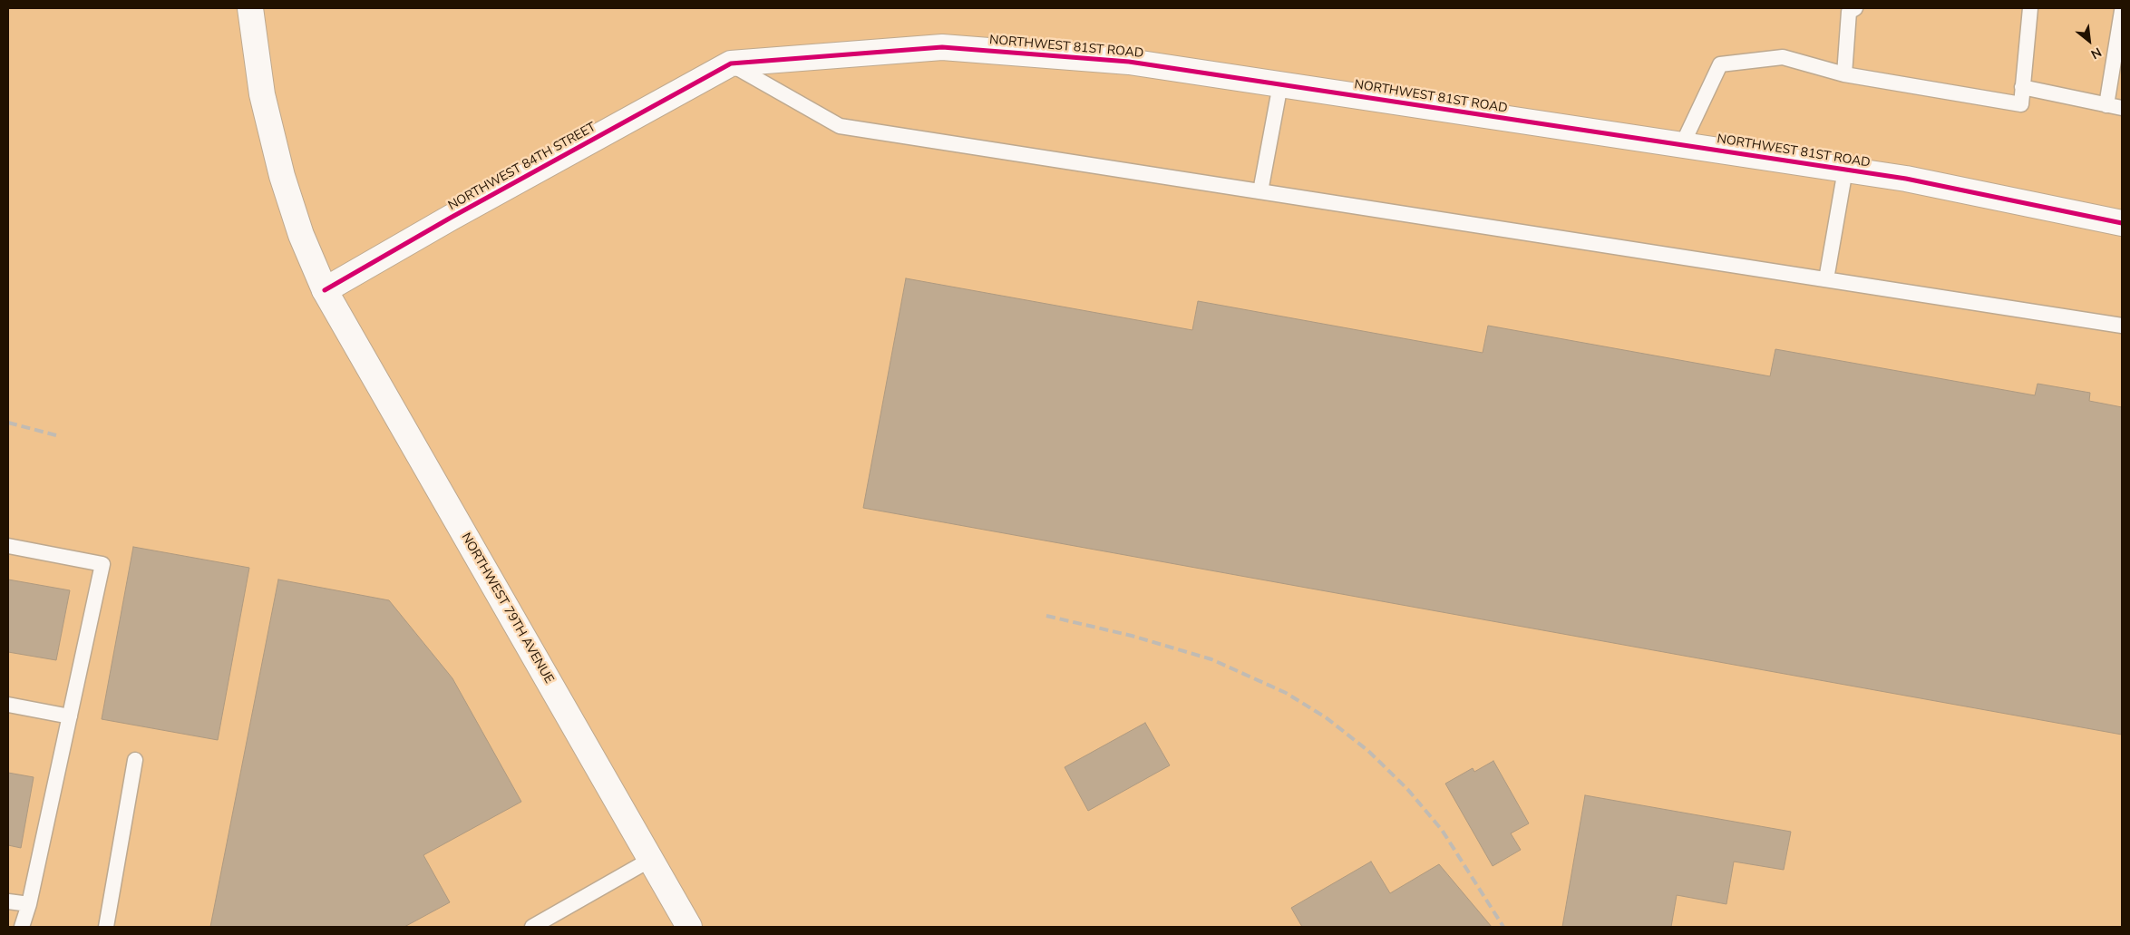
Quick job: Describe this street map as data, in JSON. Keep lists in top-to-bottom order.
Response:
{
  "streets": {
    "street": ["NORTHWEST 81ST ROAD", "NORTHWEST 84TH STREET", "NORTHWEST 79TH AVENUE"]
  },
  "crossings": [
    ["NORTHWEST 81ST ROAD", "NORTHWEST 84TH STREET"],
    ["NORTHWEST 84TH STREET", "NORTHWEST 79TH AVENUE"]
  ],
  "north": "bottom right"
}
